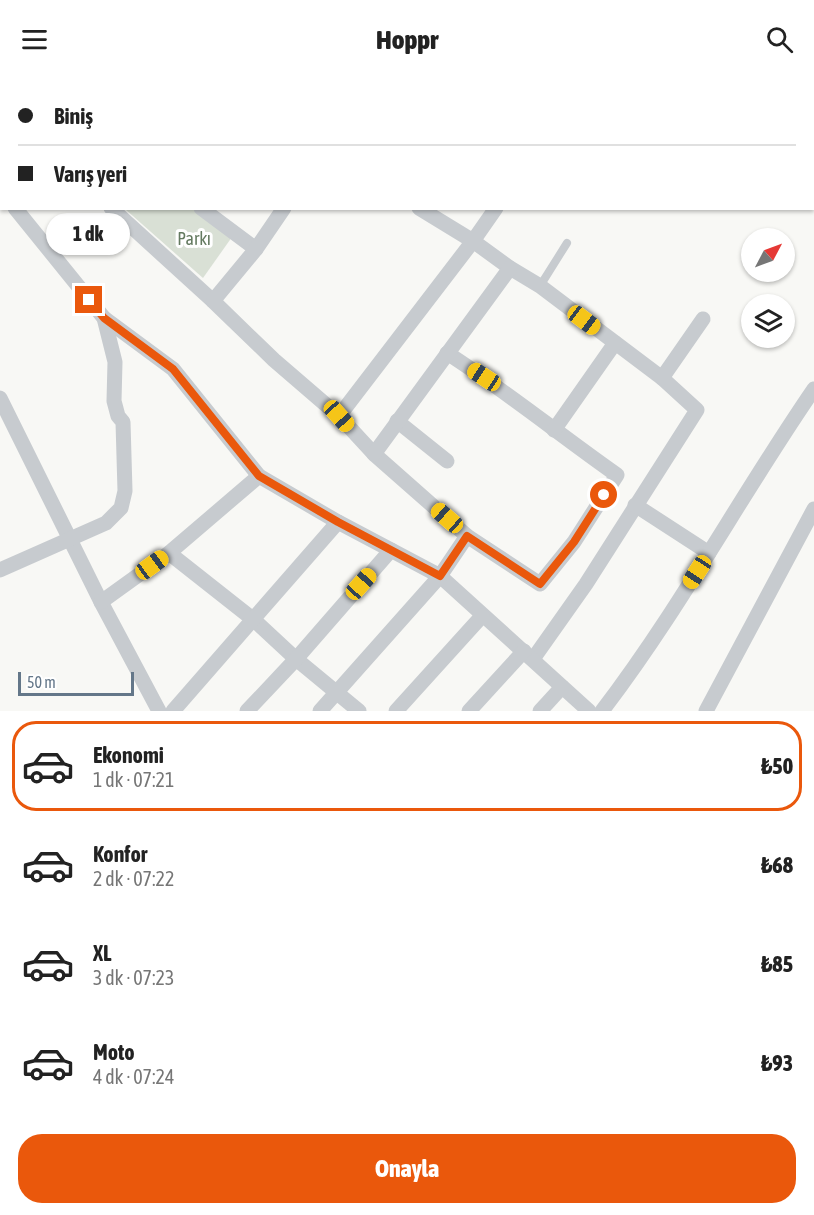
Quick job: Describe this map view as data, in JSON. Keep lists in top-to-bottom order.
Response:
{
  "parks": ["Parkı"],
  "scale_bar": "50 m",
  "north": "top right",
  "page": {
    "header": "Hoppr",
    "banner": ["Biniş", "Varış yeri"],
    "bubble": "1 dk",
    "scale": "50 m",
    "list": [
      {
        "name": "Ekonomi",
        "note": "1 dk · 07:21",
        "value": "₺50"
      },
      {
        "name": "Konfor",
        "note": "2 dk · 07:22",
        "value": "₺68"
      },
      {
        "name": "XL",
        "note": "3 dk · 07:23",
        "value": "₺85"
      },
      {
        "name": "Moto",
        "note": "4 dk · 07:24",
        "value": "₺93"
      }
    ],
    "buttons": "Onayla"
  }
}
